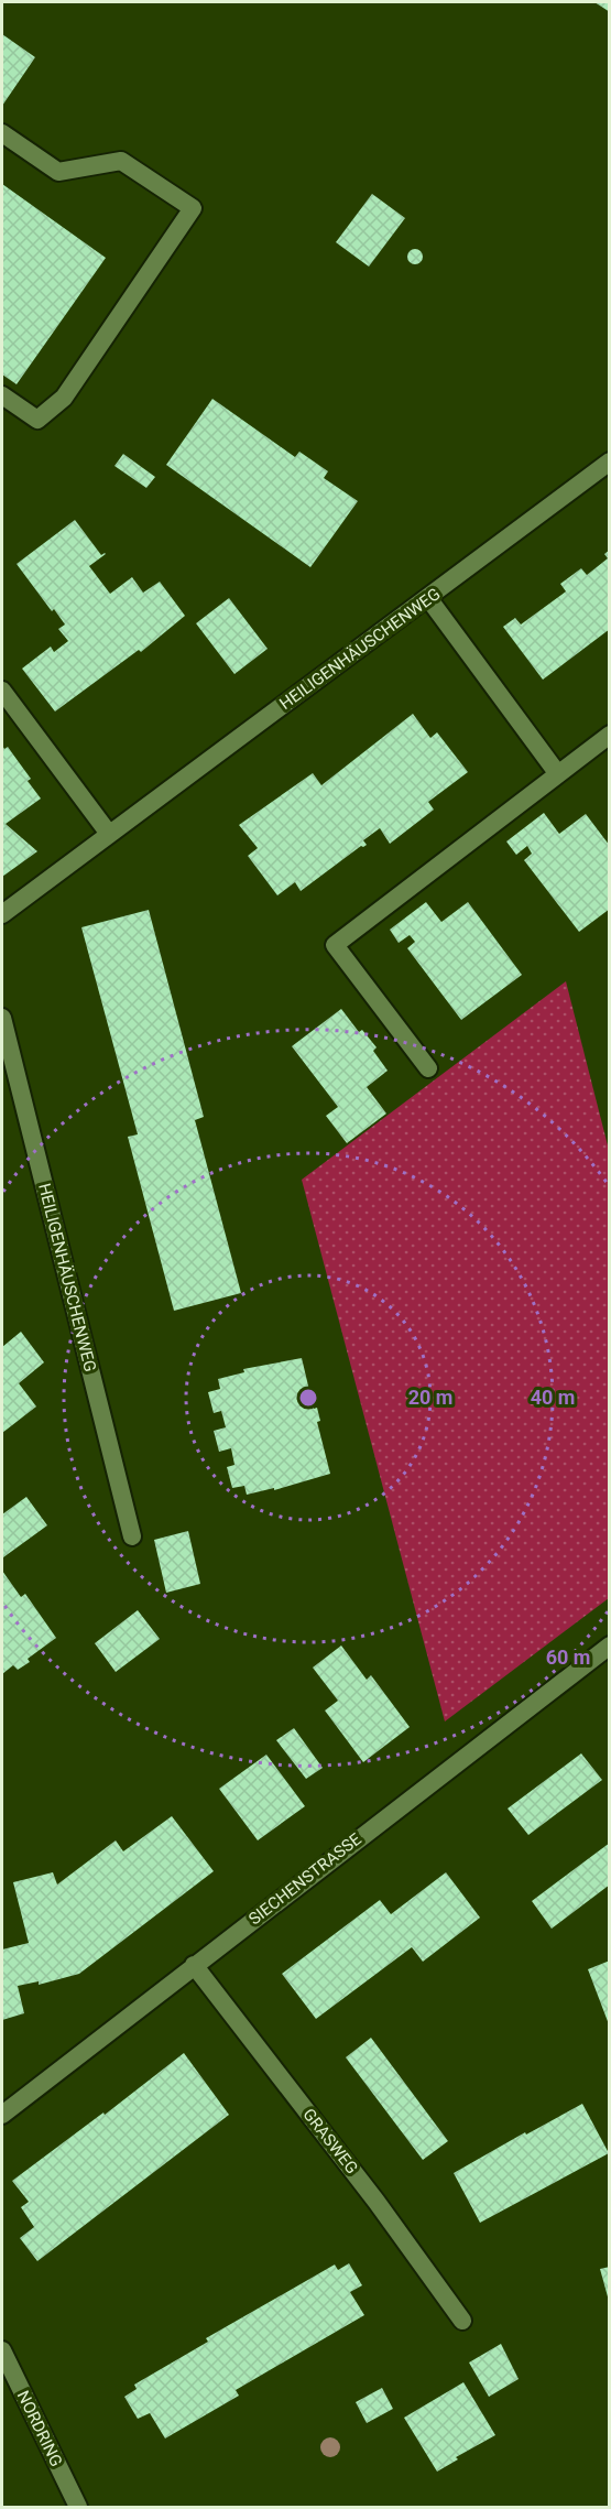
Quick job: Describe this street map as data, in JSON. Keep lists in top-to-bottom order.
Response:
{
  "streets": {
    "street": [
      "HEILIGENHÄUSCHENWEG",
      "SIECHENSTRASSE",
      "GRASWEG",
      "NORDRING"
    ]
  },
  "crossings": [
    ["SIECHENSTRASSE", "GRASWEG"]
  ],
  "rings": ["20 m", "40 m", "60 m"]
}
